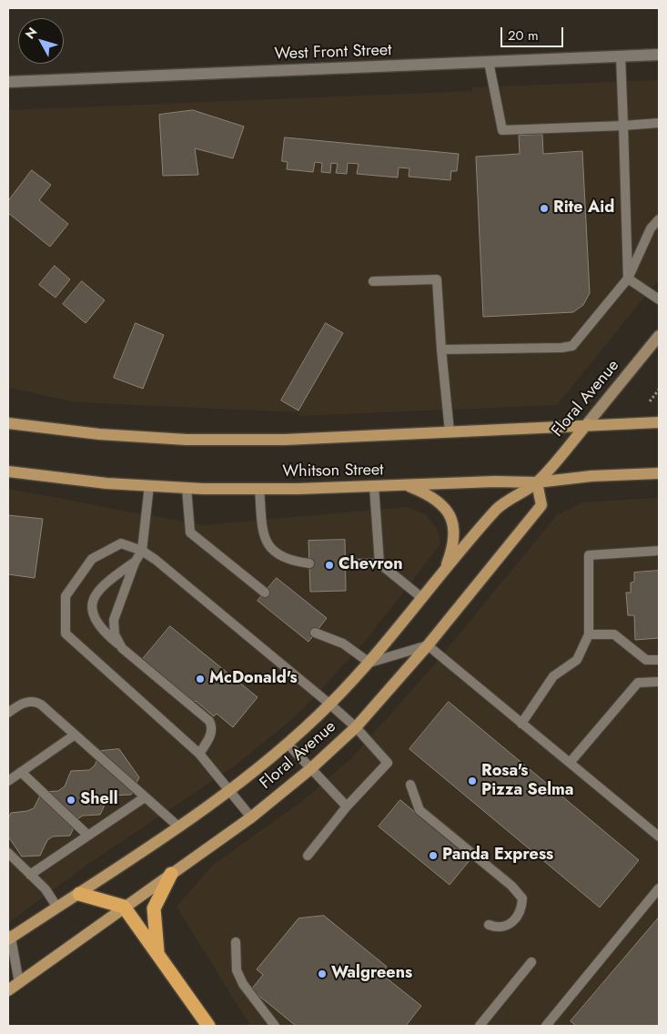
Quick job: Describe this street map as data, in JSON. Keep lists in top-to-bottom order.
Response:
{
  "streets": {
    "main road": ["Floral Avenue", "Whitson Street"],
    "street": ["West Front Street"]
  },
  "crossings": [
    ["Floral Avenue", "Whitson Street"]
  ],
  "places": [
    "Rite Aid",
    "Chevron",
    "McDonald's",
    "Rosa's Pizza Selma",
    "Shell",
    "Panda Express",
    "Walgreens"
  ],
  "scale_bar": "20 m",
  "north": "top left"
}
